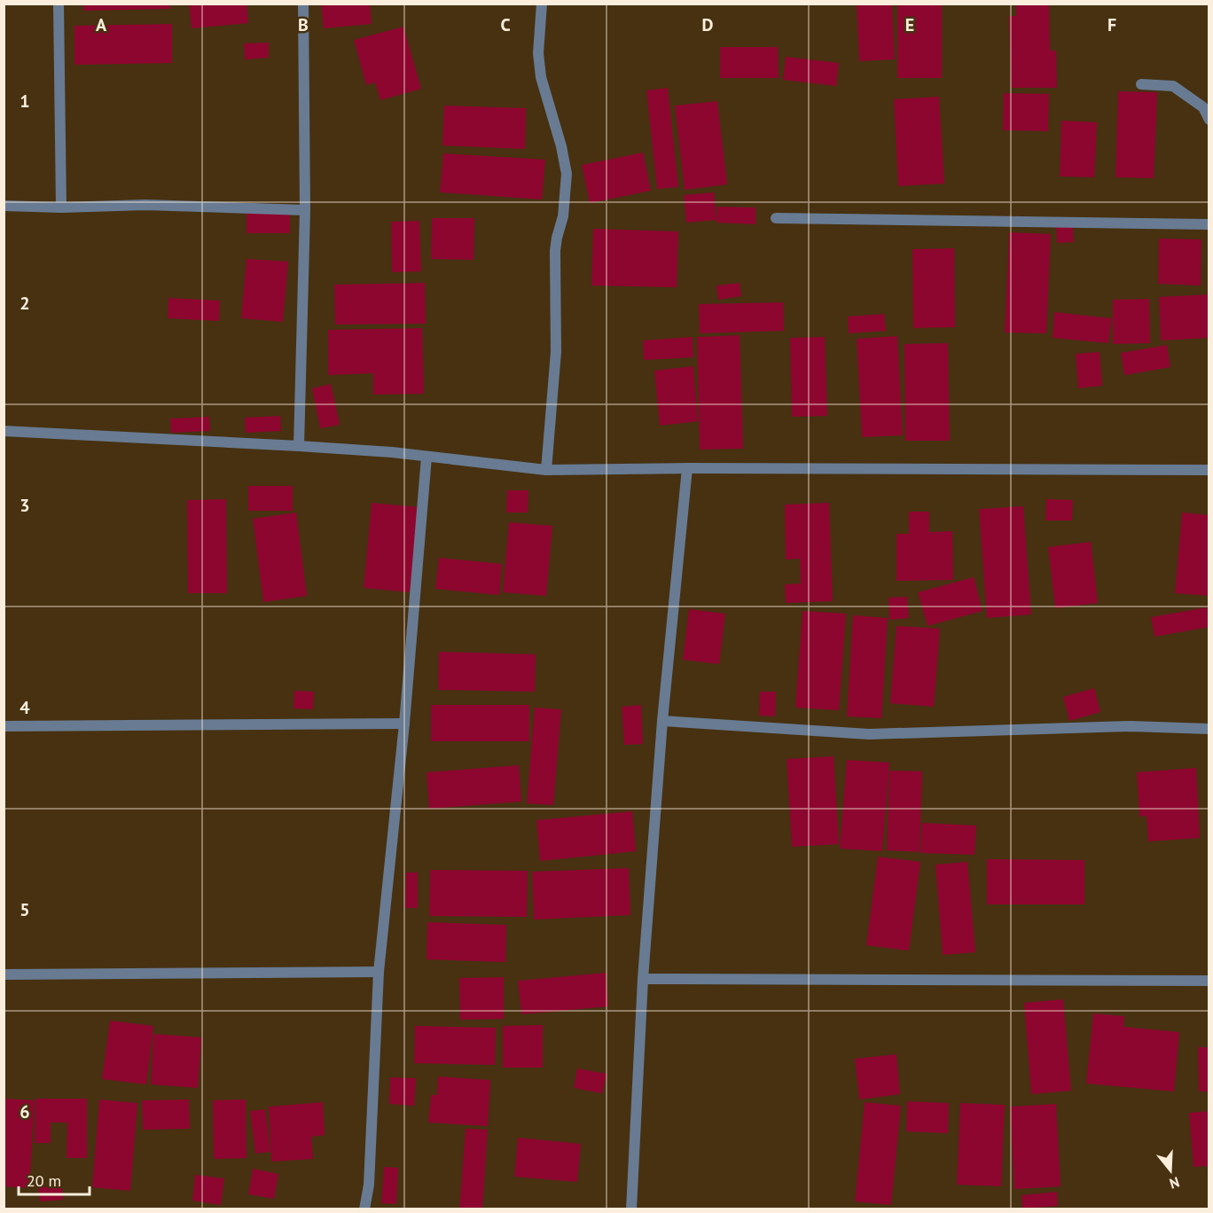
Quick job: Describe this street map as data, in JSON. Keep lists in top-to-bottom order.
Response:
{
  "scale_bar": "20 m",
  "north": "bottom",
  "grid": {
    "columns": [
      "A",
      "B",
      "C",
      "D",
      "E",
      "F"
    ],
    "rows": [
      "1",
      "2",
      "3",
      "4",
      "5",
      "6"
    ]
  }
}
